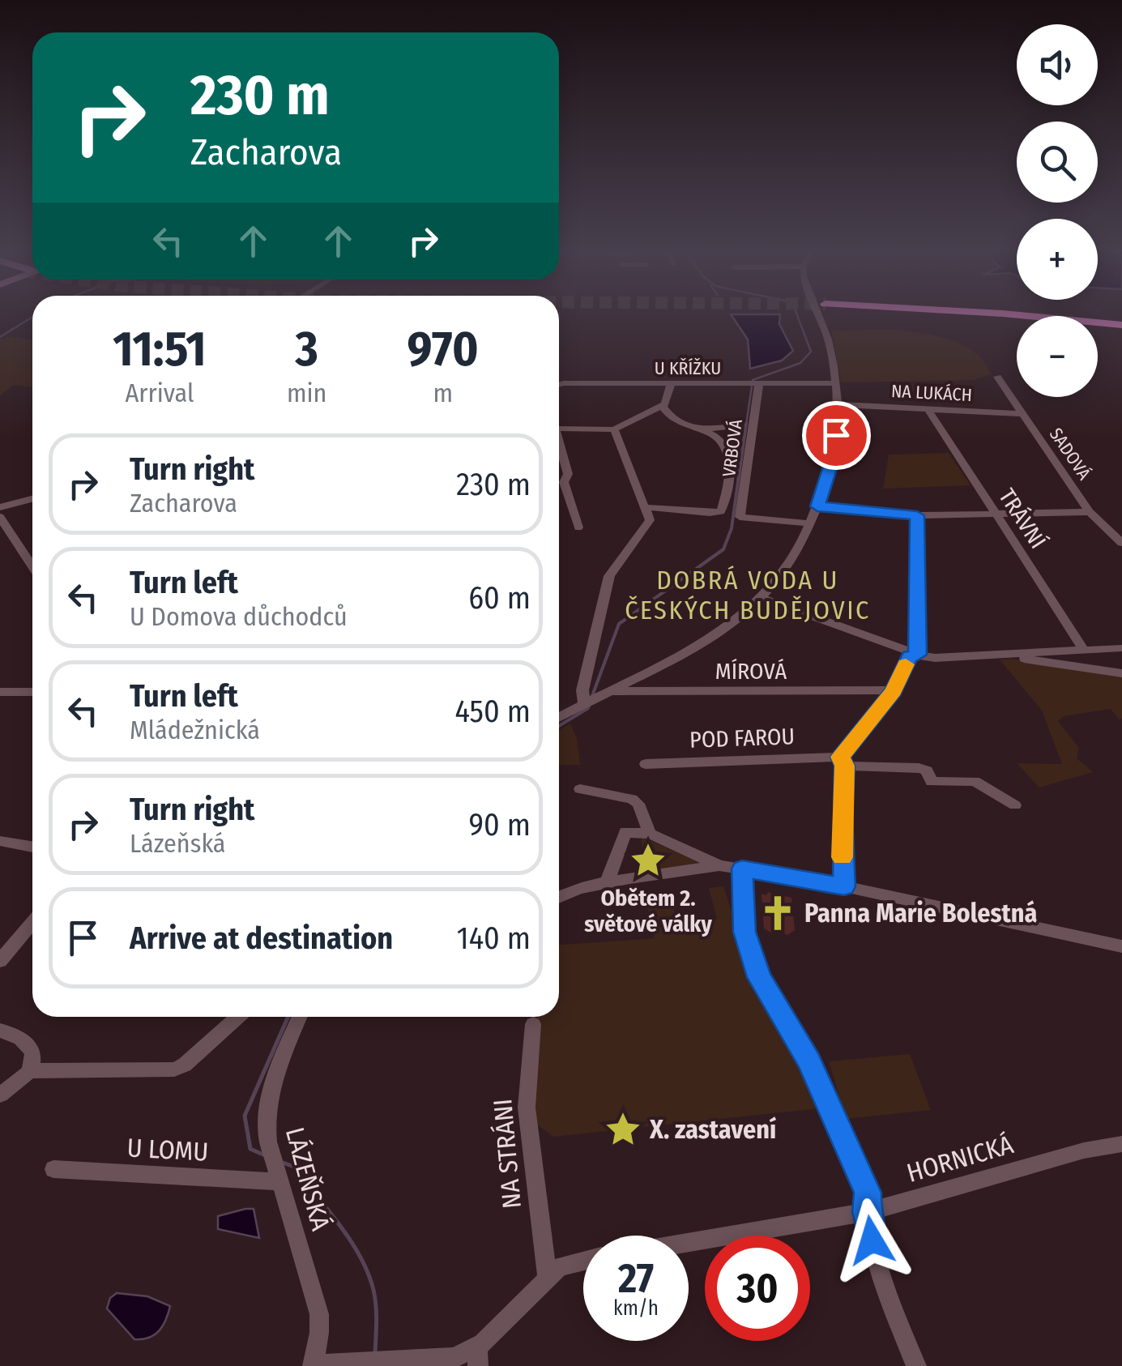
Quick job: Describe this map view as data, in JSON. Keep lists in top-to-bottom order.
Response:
{
  "streets": {
    "street": [
      "U KŘÍŽKU",
      "NA LUKÁCH",
      "VRBOVÁ",
      "SADOVÁ",
      "TRÁVNÍ",
      "MÍROVÁ",
      "POD FAROU",
      "U LOMU",
      "NA STRÁNI",
      "HORNICKÁ",
      "LÁZEŇSKÁ"
    ]
  },
  "crossings": [
    ["U KŘÍŽKU", "VRBOVÁ"],
    ["NA LUKÁCH", "SADOVÁ"],
    ["NA LUKÁCH", "TRÁVNÍ"],
    ["U LOMU", "LÁZEŇSKÁ"]
  ],
  "districts": ["DOBRÁ VODA U ČESKÝCH BUDĚJOVIC"],
  "places": {
    "place": ["Obětem 2. světové války", "X. zastavení"],
    "church": ["Panna Marie Bolestná"]
  },
  "page": {
    "map_buttons": ["+", "−"],
    "turn": ["230 m", "Zacharova"],
    "eta": [
      "11:51",
      "Arrival",
      "3",
      "min",
      "970",
      "m"
    ],
    "list": [
      {
        "name": "Turn right",
        "note": "Zacharova",
        "value": "230 m"
      },
      {
        "name": "Turn left",
        "note": "U Domova důchodců",
        "value": "60 m"
      },
      {
        "name": "Turn left",
        "note": "Mládežnická",
        "value": "450 m"
      },
      {
        "name": "Turn right",
        "note": "Lázeňská",
        "value": "90 m"
      },
      {
        "name": "Arrive at destination",
        "value": "140 m"
      }
    ],
    "speed": "27 km/h",
    "limit": "30"
  }
}
